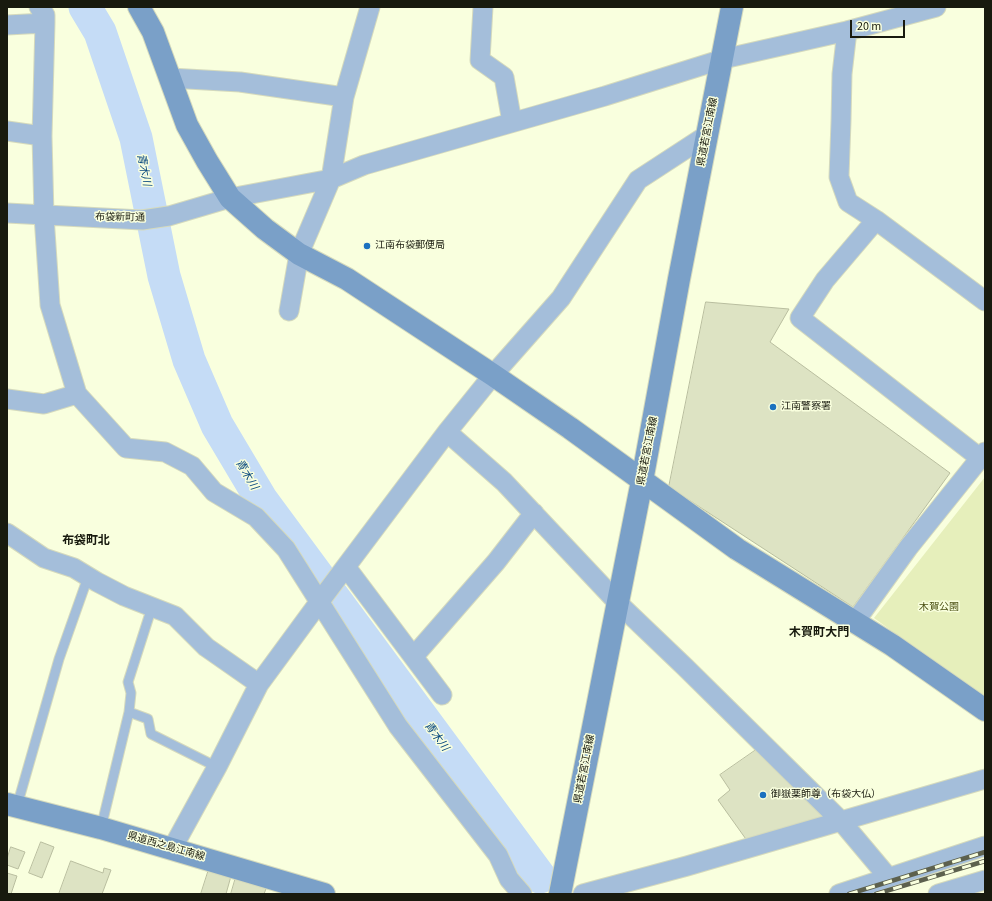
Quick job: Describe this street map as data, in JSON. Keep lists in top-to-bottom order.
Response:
{
  "streets": {
    "main road": ["県道若宮江南線", "県道西之島江南線"],
    "street": ["布袋新町通"]
  },
  "crossings": [
    ["県道若宮江南線", "布袋新町通"]
  ],
  "districts": ["布袋町北", "木賀町大門"],
  "water": ["青木川"],
  "parks": ["木賀公園"],
  "places": ["江南布袋郵便局", "江南警察署", "御嶽薬師尊（布袋大仏）"],
  "scale_bar": "20 m"
}
